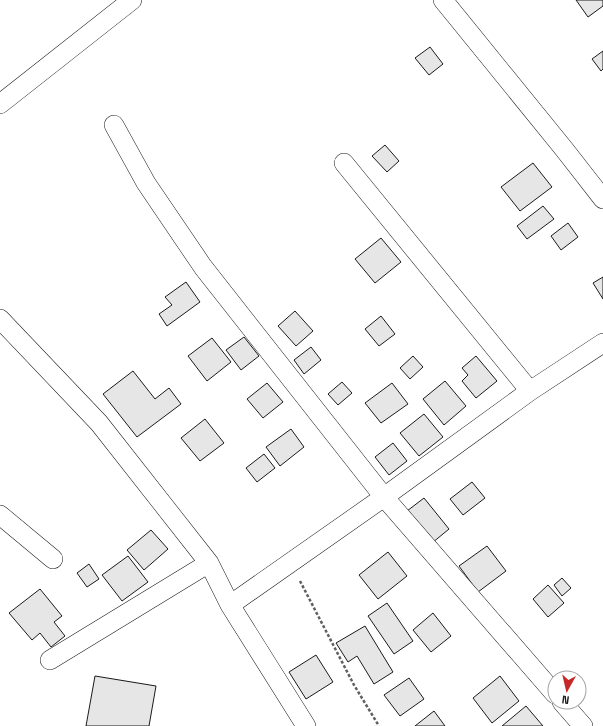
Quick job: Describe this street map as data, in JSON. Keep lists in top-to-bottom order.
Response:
{
  "north": "bottom"
}
